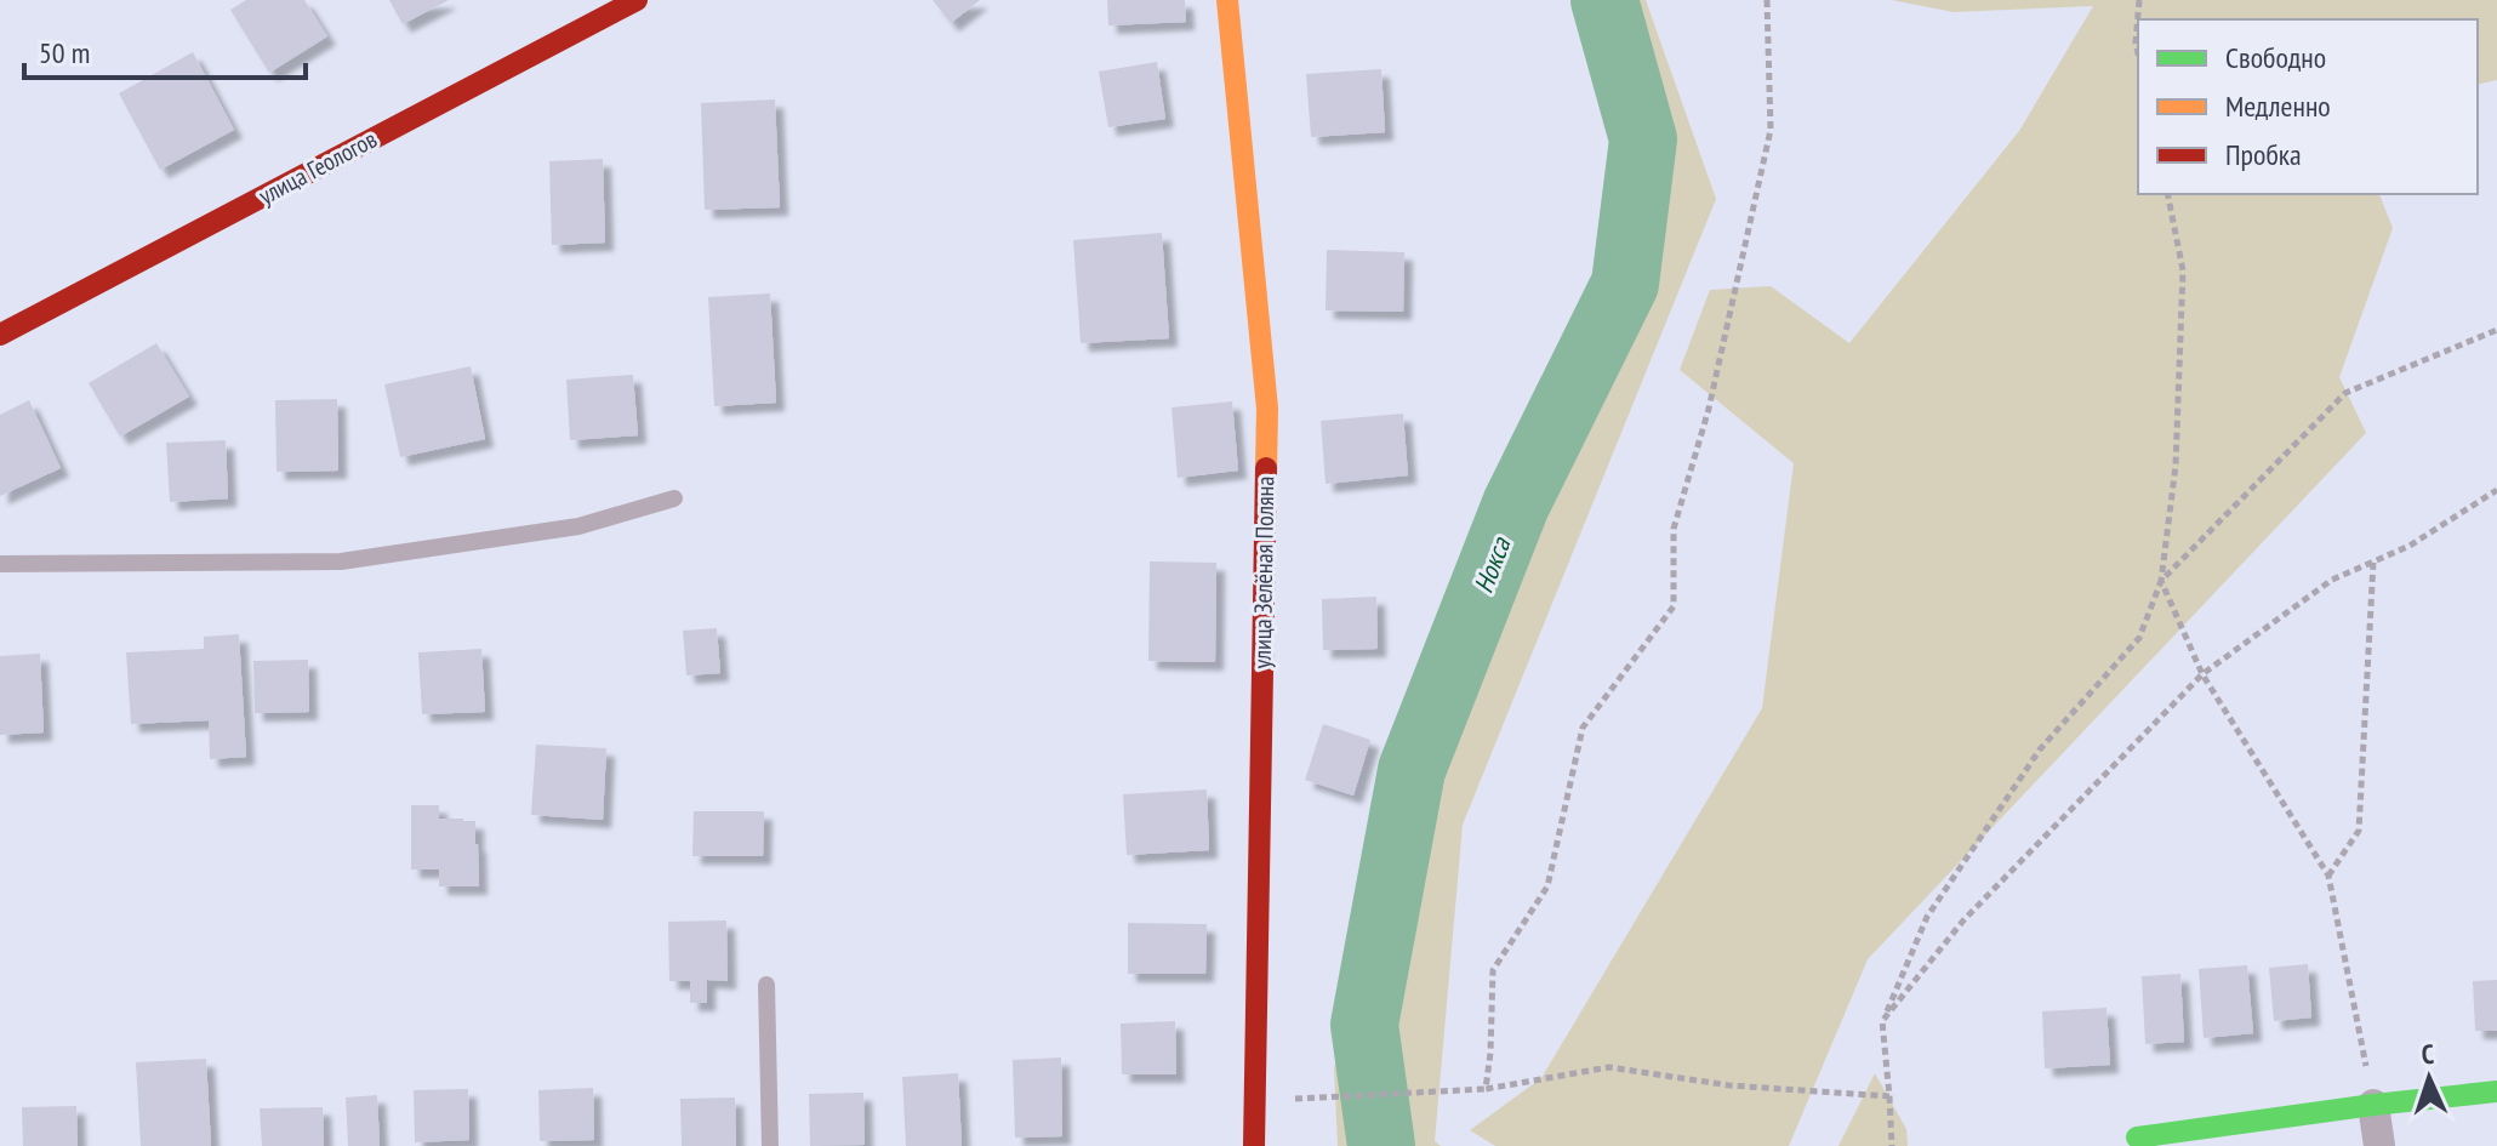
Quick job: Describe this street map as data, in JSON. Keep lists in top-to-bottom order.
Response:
{
  "streets": {
    "street": ["улица Геологов", "улица Зелёная Поляна"]
  },
  "water": ["Нокса"],
  "legend": ["Свободно", "Медленно", "Пробка"],
  "scale_bar": "50 m",
  "north": "top"
}
